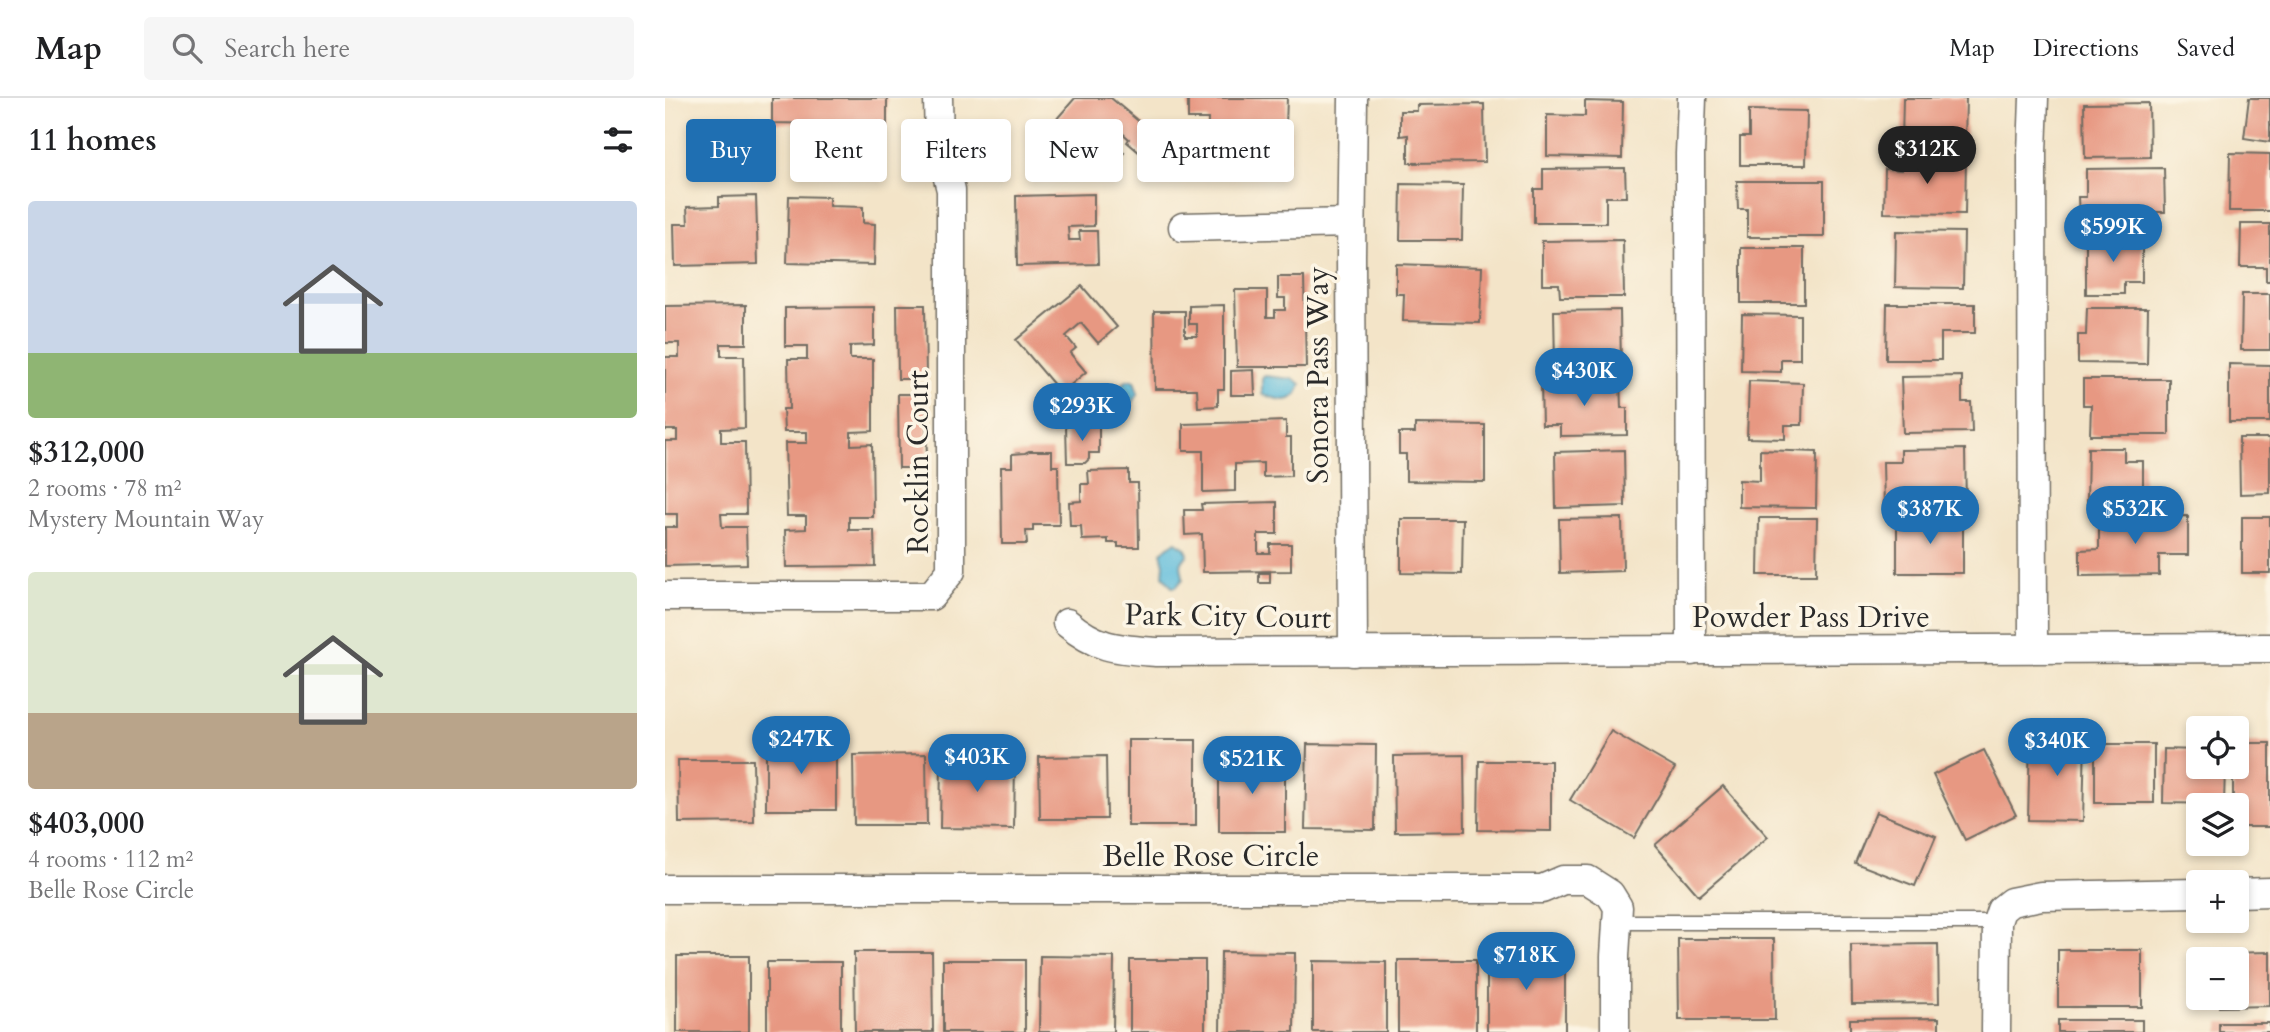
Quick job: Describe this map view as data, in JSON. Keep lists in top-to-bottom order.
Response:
{
  "streets": {
    "street": [
      "Sonora Pass Way",
      "Rocklin Court",
      "Park City Court",
      "Powder Pass Drive",
      "Belle Rose Circle"
    ]
  },
  "crossings": [
    ["Sonora Pass Way", "Park City Court"],
    ["Sonora Pass Way", "Powder Pass Drive"],
    ["Park City Court", "Powder Pass Drive"]
  ],
  "page": {
    "header": "Map",
    "search": "Search here",
    "nav": ["Map", "Directions", "Saved"],
    "heading": "11 homes",
    "chip": [
      "Buy",
      "Rent",
      "Filters",
      "New",
      "Apartment"
    ],
    "price": [
      "$312K",
      "$599K",
      "$430K",
      "$293K",
      "$387K",
      "$532K",
      "$247K",
      "$340K",
      "$403K",
      "$521K",
      "$718K"
    ],
    "list": [
      {
        "name": "$312,000",
        "note": "2 rooms · 78 m² · Mystery Mountain Way"
      },
      {
        "name": "$403,000",
        "note": "4 rooms · 112 m² · Belle Rose Circle"
      }
    ],
    "map_buttons": ["+", "−"]
  }
}
